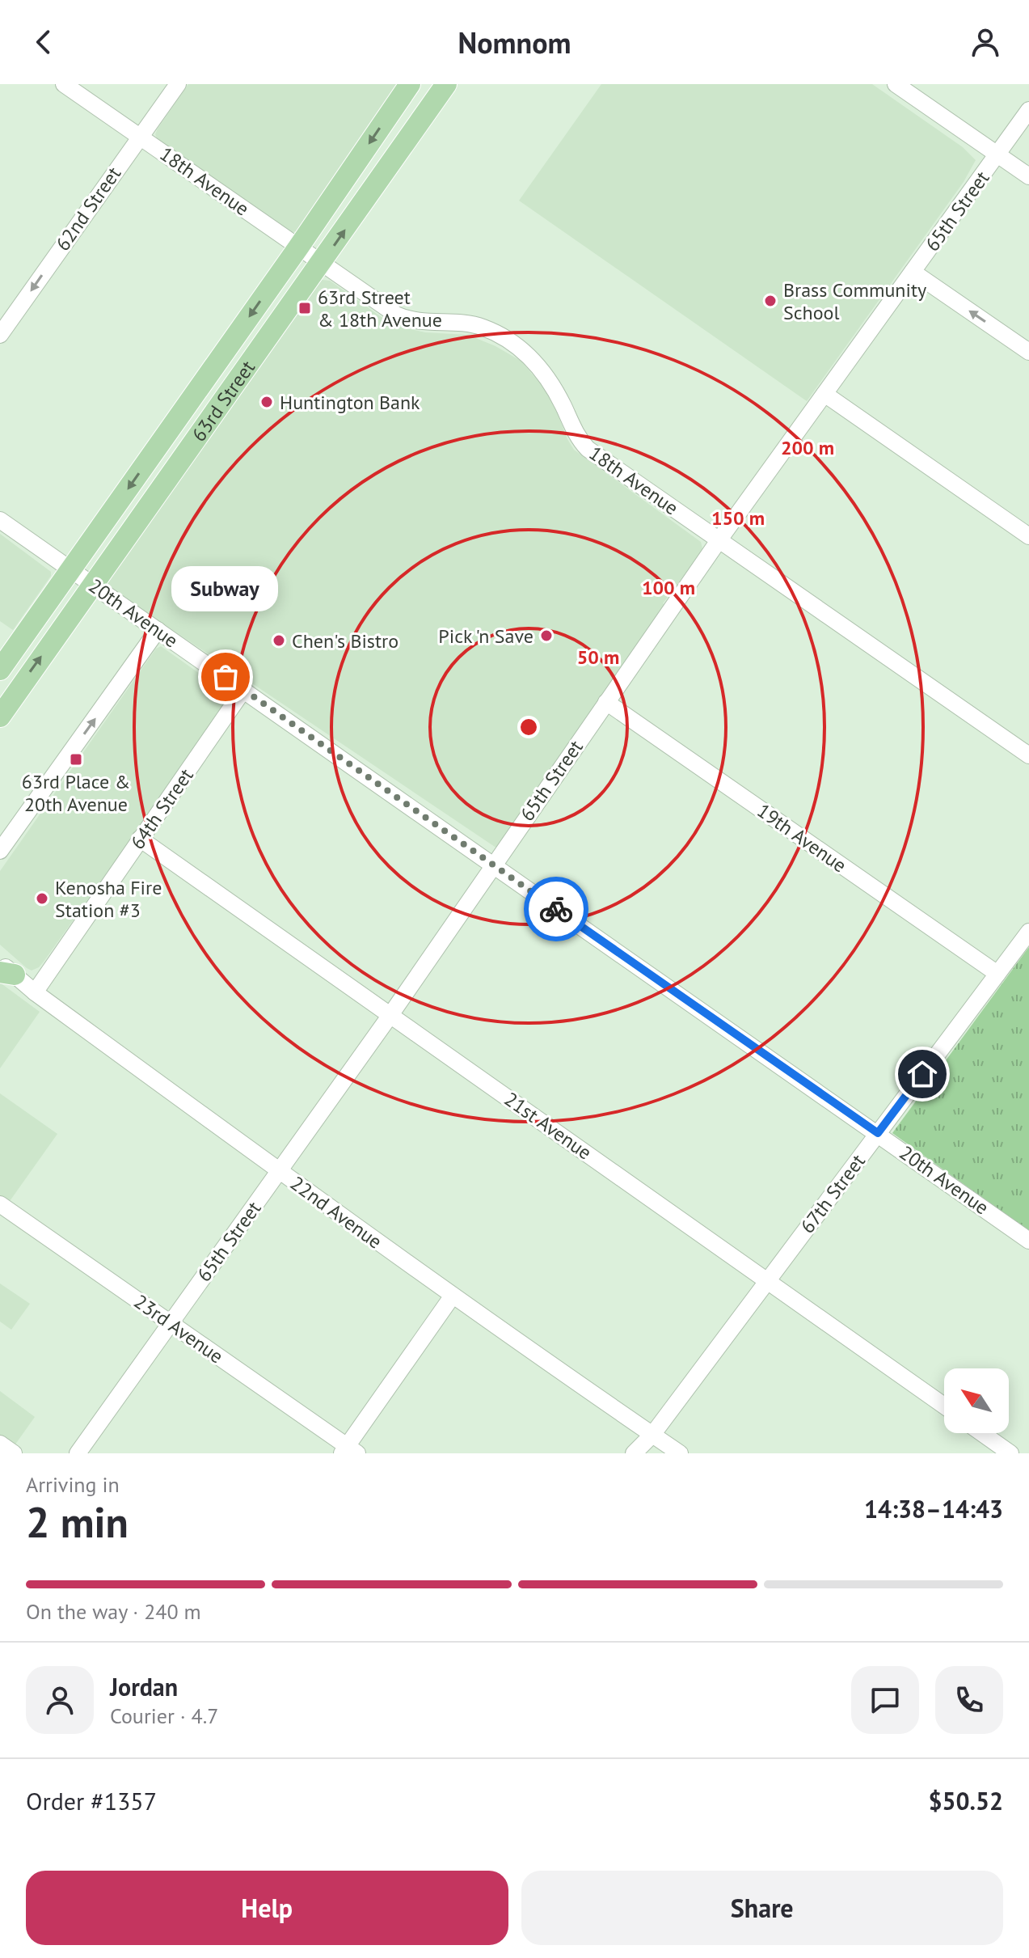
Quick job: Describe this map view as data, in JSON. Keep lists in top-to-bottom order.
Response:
{
  "streets": {
    "main road": ["63rd Street"],
    "street": [
      "18th Avenue",
      "62nd Street",
      "65th Street",
      "20th Avenue",
      "64th Street",
      "19th Avenue",
      "21st Avenue",
      "67th Street",
      "22nd Avenue",
      "23rd Avenue"
    ]
  },
  "crossings": [
    ["18th Avenue", "62nd Street"],
    ["18th Avenue", "65th Street"],
    ["18th Avenue", "63rd Street"],
    ["65th Street", "20th Avenue"],
    ["65th Street", "19th Avenue"],
    ["65th Street", "21st Avenue"],
    ["65th Street", "22nd Avenue"],
    ["65th Street", "23rd Avenue"],
    ["63rd Street", "20th Avenue"],
    ["20th Avenue", "64th Street"],
    ["20th Avenue", "67th Street"],
    ["64th Street", "21st Avenue"],
    ["64th Street", "22nd Avenue"],
    ["19th Avenue", "67th Street"],
    ["21st Avenue", "67th Street"],
    ["67th Street", "22nd Avenue"]
  ],
  "one_way": ["62nd Street"],
  "places": {
    "other": [
      "Brass Community School",
      "Huntington Bank",
      "Pick 'n Save",
      "Chen's Bistro",
      "Subway",
      "Kenosha Fire Station #3"
    ],
    "transit": ["63rd Street & 18th Avenue", "63rd Place & 20th Avenue"]
  },
  "north": "top left",
  "page": {
    "header": "Nomnom",
    "bubble": "Subway",
    "heading": ["2 min", "Arriving in", "14:38–14:43"],
    "panel": [
      "Jordan",
      "Courier · 4.7",
      "Order #1357",
      "$50.52"
    ],
    "bar": "On the way · 240 m",
    "buttons": ["Help", "Share"]
  },
  "rings": [
    "200 m",
    "150 m",
    "100 m",
    "50 m"
  ]
}
